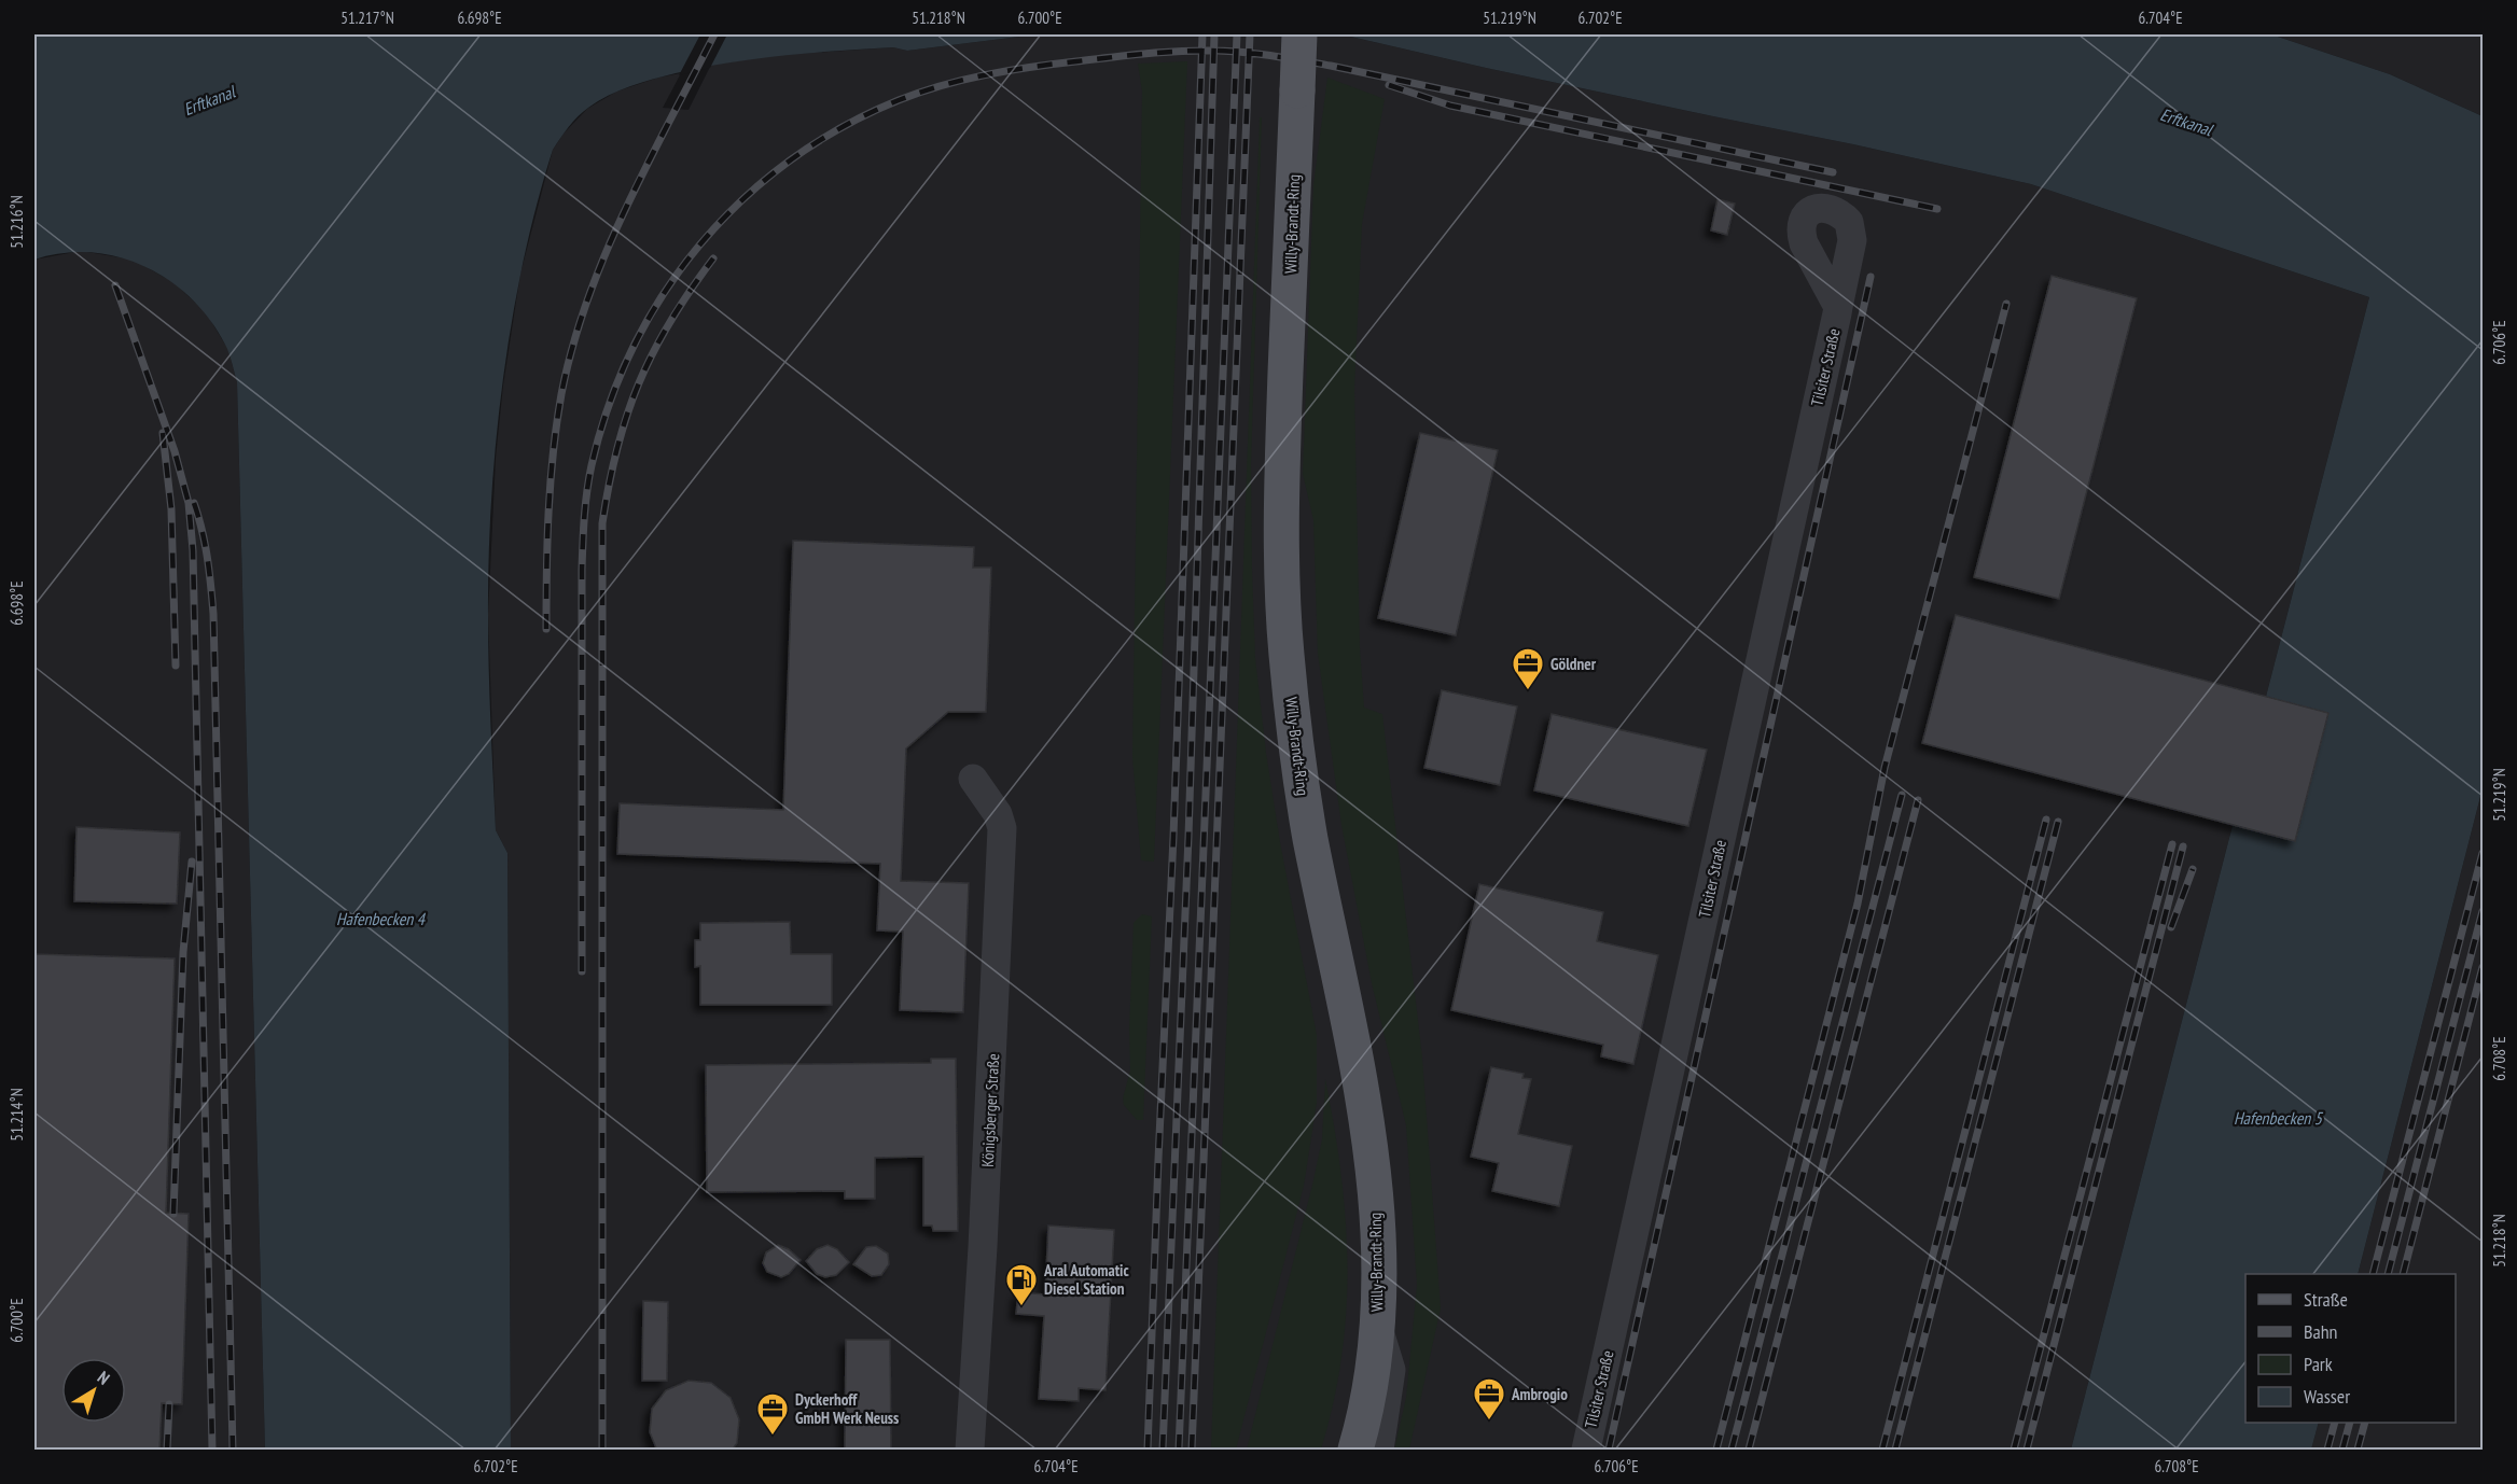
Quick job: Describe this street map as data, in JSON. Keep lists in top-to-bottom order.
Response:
{
  "streets": {
    "main road": ["Willy-Brandt-Ring"],
    "street": ["Tilsiter Straße", "Königsberger Straße"]
  },
  "water": ["Erftkanal", "Hafenbecken 4", "Hafenbecken 5"],
  "places": {
    "office": ["Göldner", "Ambrogio", "Dyckerhoff GmbH Werk Neuss"],
    "fuel station": ["Aral Automatic Diesel Station"]
  },
  "legend": [
    "Straße",
    "Bahn",
    "Park",
    "Wasser"
  ],
  "north": "top right",
  "coordinates": [
    "51.217°N",
    "6.698°E",
    "51.218°N",
    "6.700°E",
    "51.219°N",
    "6.702°E",
    "6.704°E",
    "51.216°N",
    "6.706°E",
    "6.708°E",
    "51.214°N"
  ]
}
